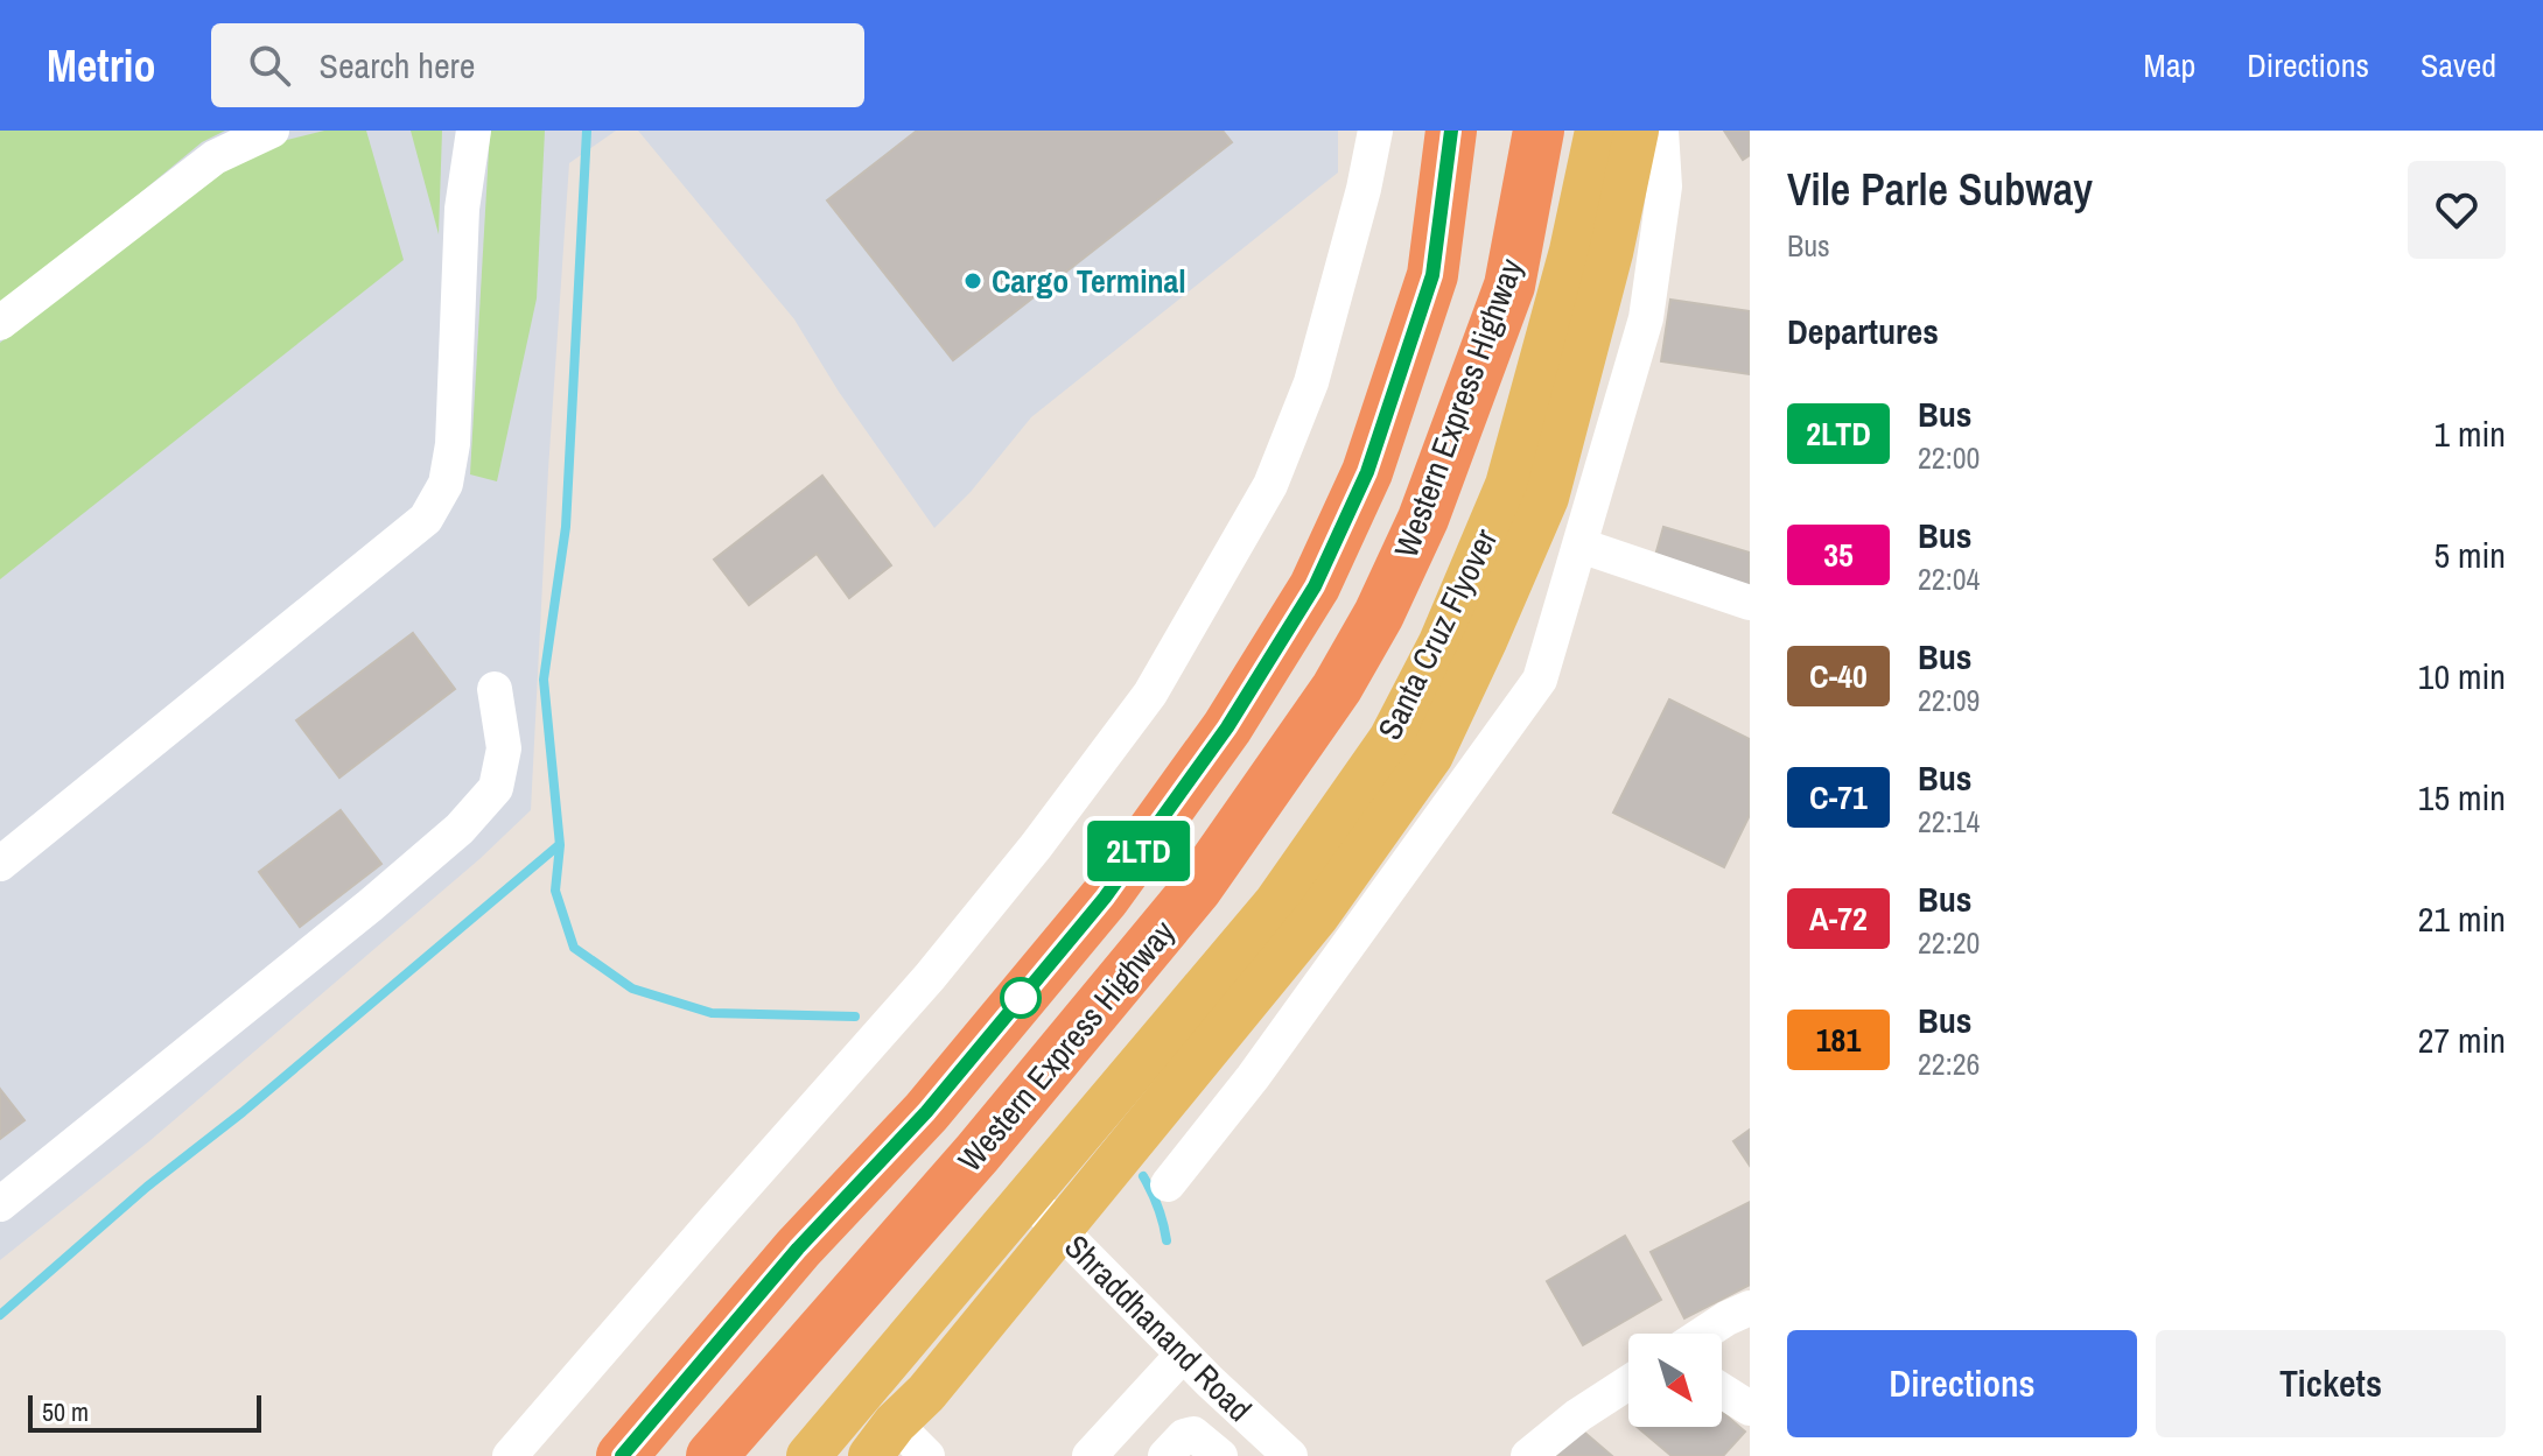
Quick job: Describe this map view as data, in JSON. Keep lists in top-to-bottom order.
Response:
{
  "streets": {
    "highway": ["Western Express Highway"],
    "main road": ["Santa Cruz Flyover"],
    "street": ["Shraddhanand Road"]
  },
  "crossings": [
    ["Santa Cruz Flyover", "Shraddhanand Road"]
  ],
  "places": ["Cargo Terminal"],
  "lines": ["bus line 2LTD"],
  "scale_bar": "50 m",
  "north": "bottom right",
  "page": {
    "header": "Metrio",
    "search": "Search here",
    "nav": ["Map", "Directions", "Saved"],
    "on_map": "2LTD",
    "heading": [
      ["Vile Parle Subway", "Bus"],
      "Departures"
    ],
    "list": [
      {
        "mark": "2LTD",
        "name": "Bus",
        "note": "22:00",
        "value": "1 min"
      },
      {
        "mark": "35",
        "name": "Bus",
        "note": "22:04",
        "value": "5 min"
      },
      {
        "mark": "C-40",
        "name": "Bus",
        "note": "22:09",
        "value": "10 min"
      },
      {
        "mark": "C-71",
        "name": "Bus",
        "note": "22:14",
        "value": "15 min"
      },
      {
        "mark": "A-72",
        "name": "Bus",
        "note": "22:20",
        "value": "21 min"
      },
      {
        "mark": "181",
        "name": "Bus",
        "note": "22:26",
        "value": "27 min"
      }
    ],
    "buttons": ["Directions", "Tickets"],
    "scale": "50 m"
  }
}
